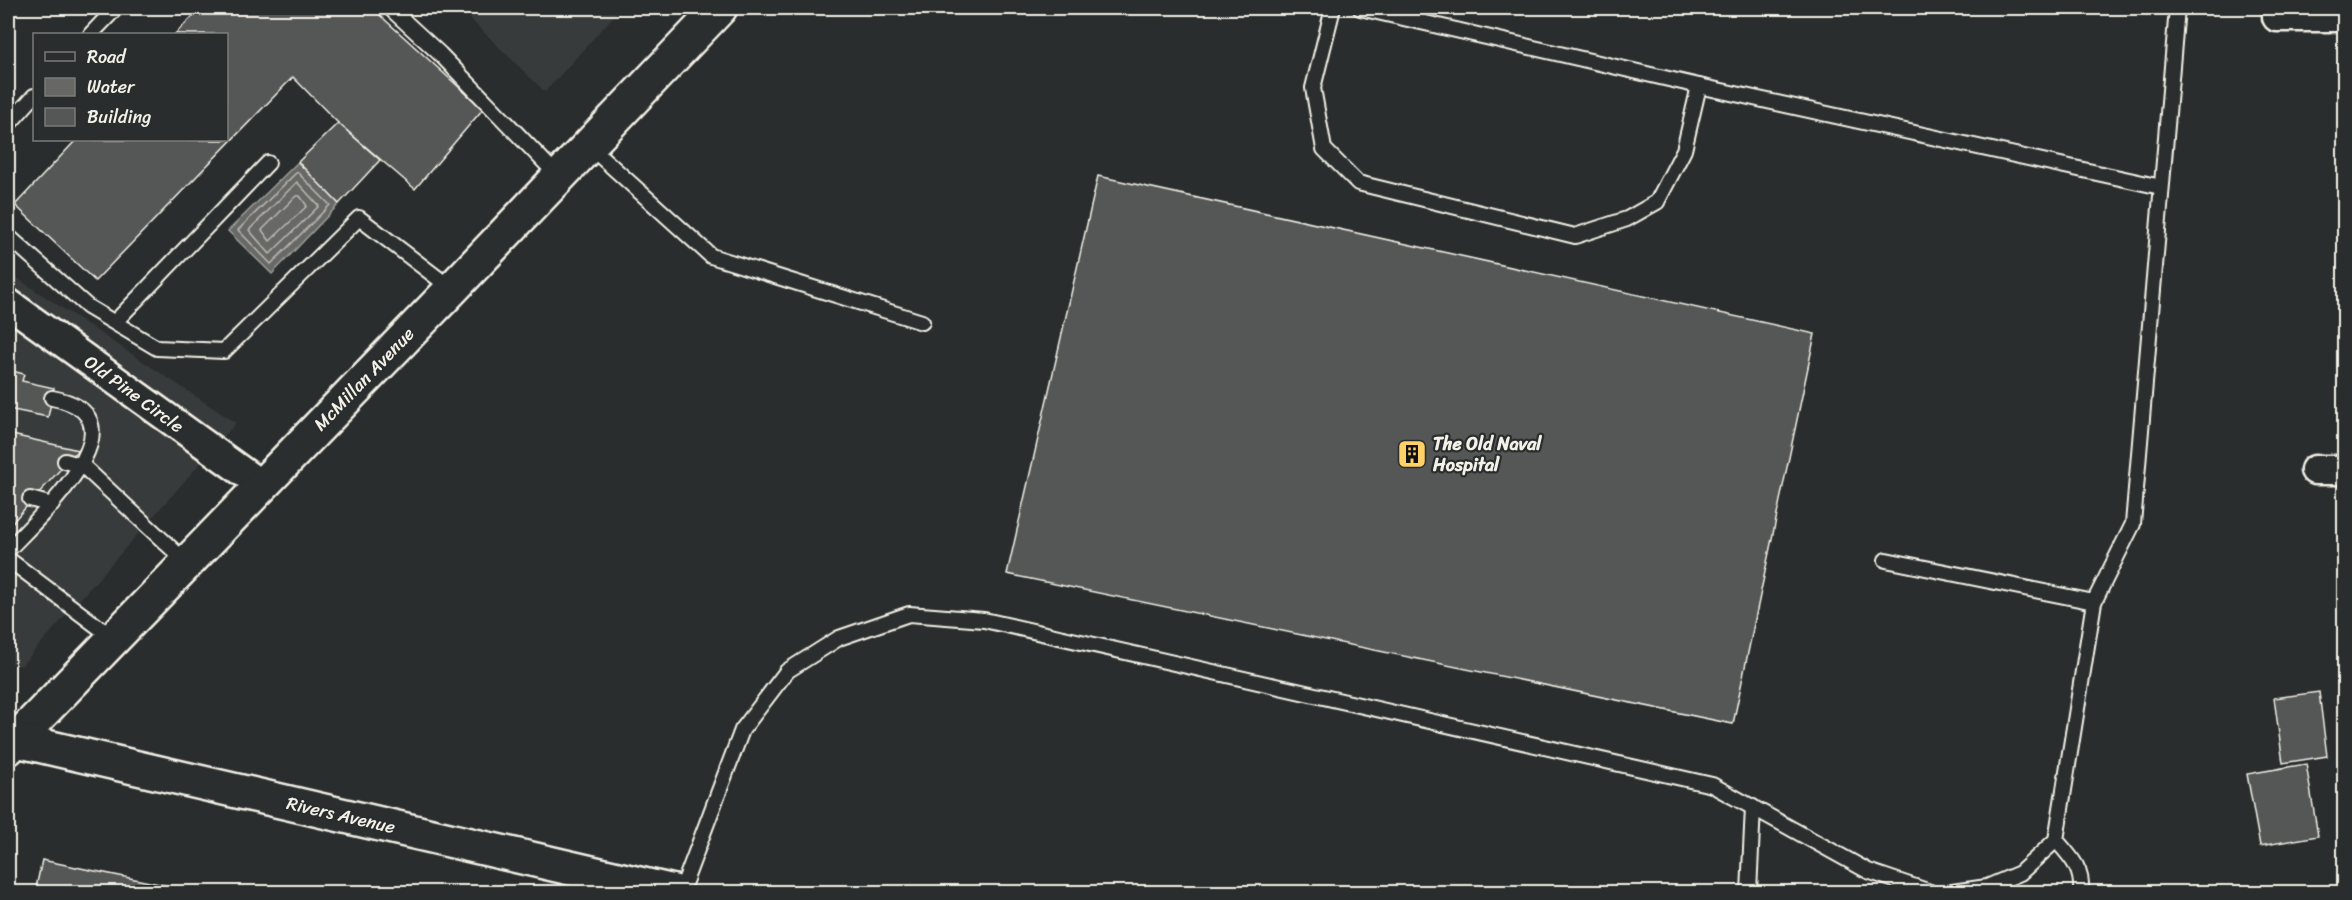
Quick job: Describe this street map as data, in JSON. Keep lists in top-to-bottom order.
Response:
{
  "streets": {
    "street": ["McMillan Avenue", "Old Pine Circle", "Rivers Avenue"]
  },
  "crossings": [
    ["McMillan Avenue", "Old Pine Circle"],
    ["McMillan Avenue", "Rivers Avenue"]
  ],
  "places": {
    "building": ["The Old Naval Hospital"]
  },
  "legend": ["Road", "Water", "Building"]
}
